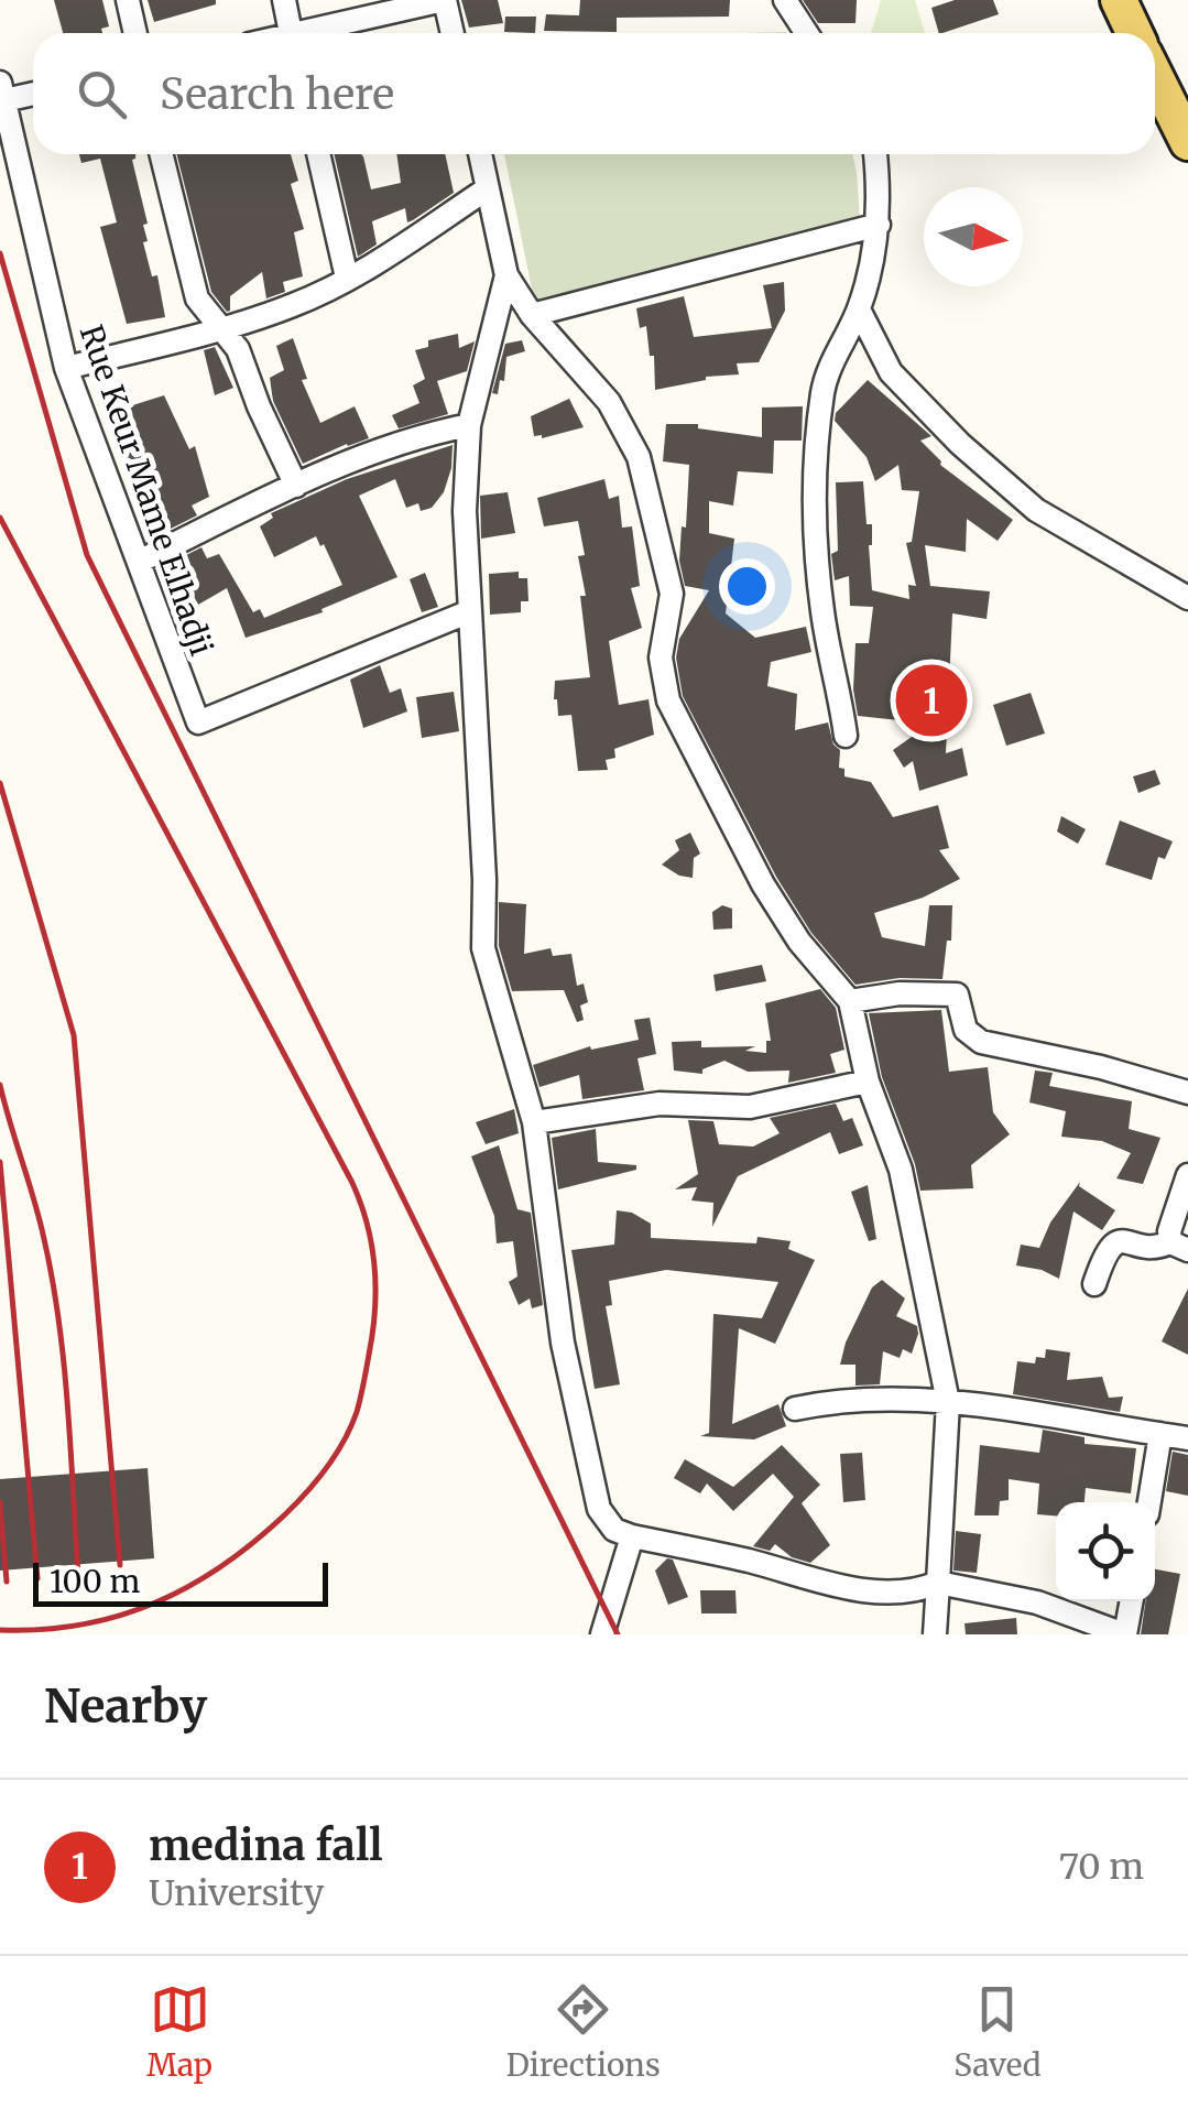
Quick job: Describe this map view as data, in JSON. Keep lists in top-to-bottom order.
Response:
{
  "streets": {
    "street": ["Rue Keur Mame Elhadji"]
  },
  "scale_bar": "100 m",
  "north": "right",
  "page": {
    "search": "Search here",
    "pins": "1",
    "scale": "100 m",
    "heading": "Nearby",
    "list": [
      {
        "mark": "1",
        "name": "medina fall",
        "note": "University",
        "value": "70 m"
      }
    ],
    "nav": ["Map", "Directions", "Saved"]
  }
}
